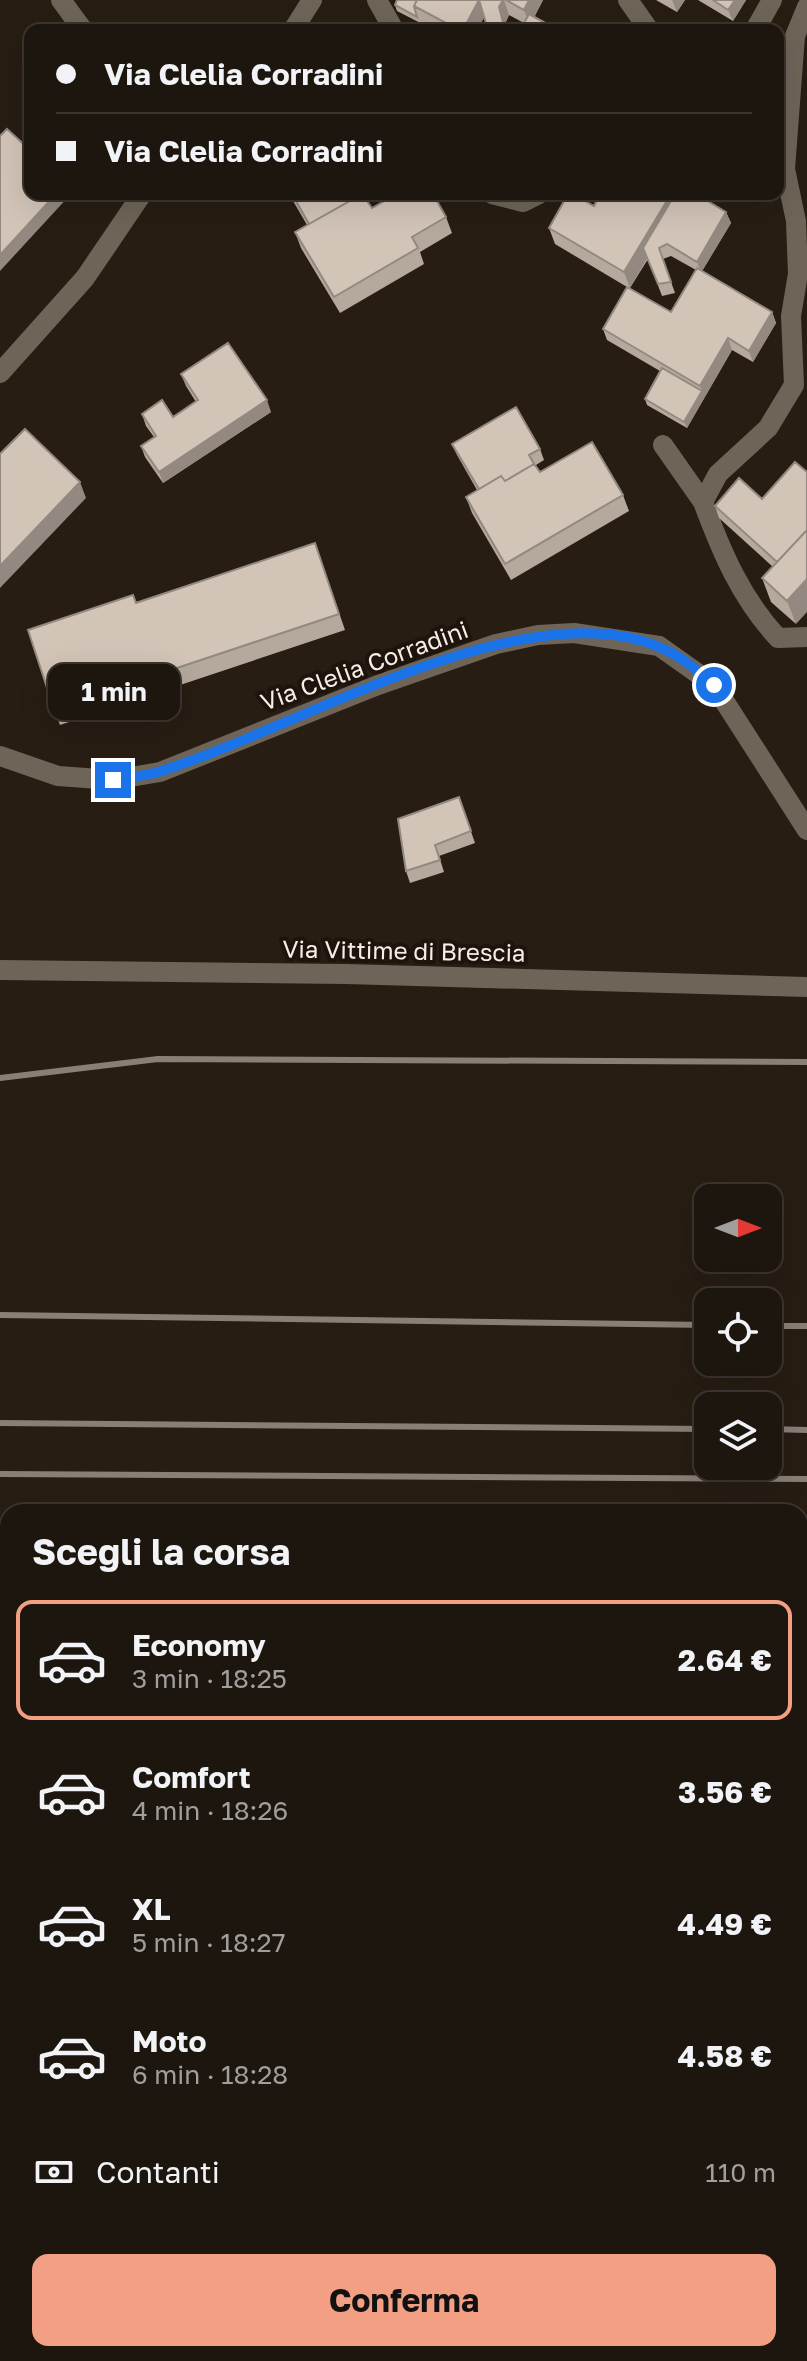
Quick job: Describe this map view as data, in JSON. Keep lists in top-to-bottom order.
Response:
{
  "streets": {
    "street": ["Via Clelia Corradini", "Via Vittime di Brescia"]
  },
  "north": "right",
  "page": {
    "banner": ["Via Clelia Corradini", "Via Clelia Corradini"],
    "bubble": "1 min",
    "heading": "Scegli la corsa",
    "list": [
      {
        "name": "Economy",
        "note": "3 min · 18:25",
        "value": "2.64 €"
      },
      {
        "name": "Comfort",
        "note": "4 min · 18:26",
        "value": "3.56 €"
      },
      {
        "name": "XL",
        "note": "5 min · 18:27",
        "value": "4.49 €"
      },
      {
        "name": "Moto",
        "note": "6 min · 18:28",
        "value": "4.58 €"
      }
    ],
    "pay": ["Contanti", "110 m"],
    "buttons": "Conferma"
  }
}
